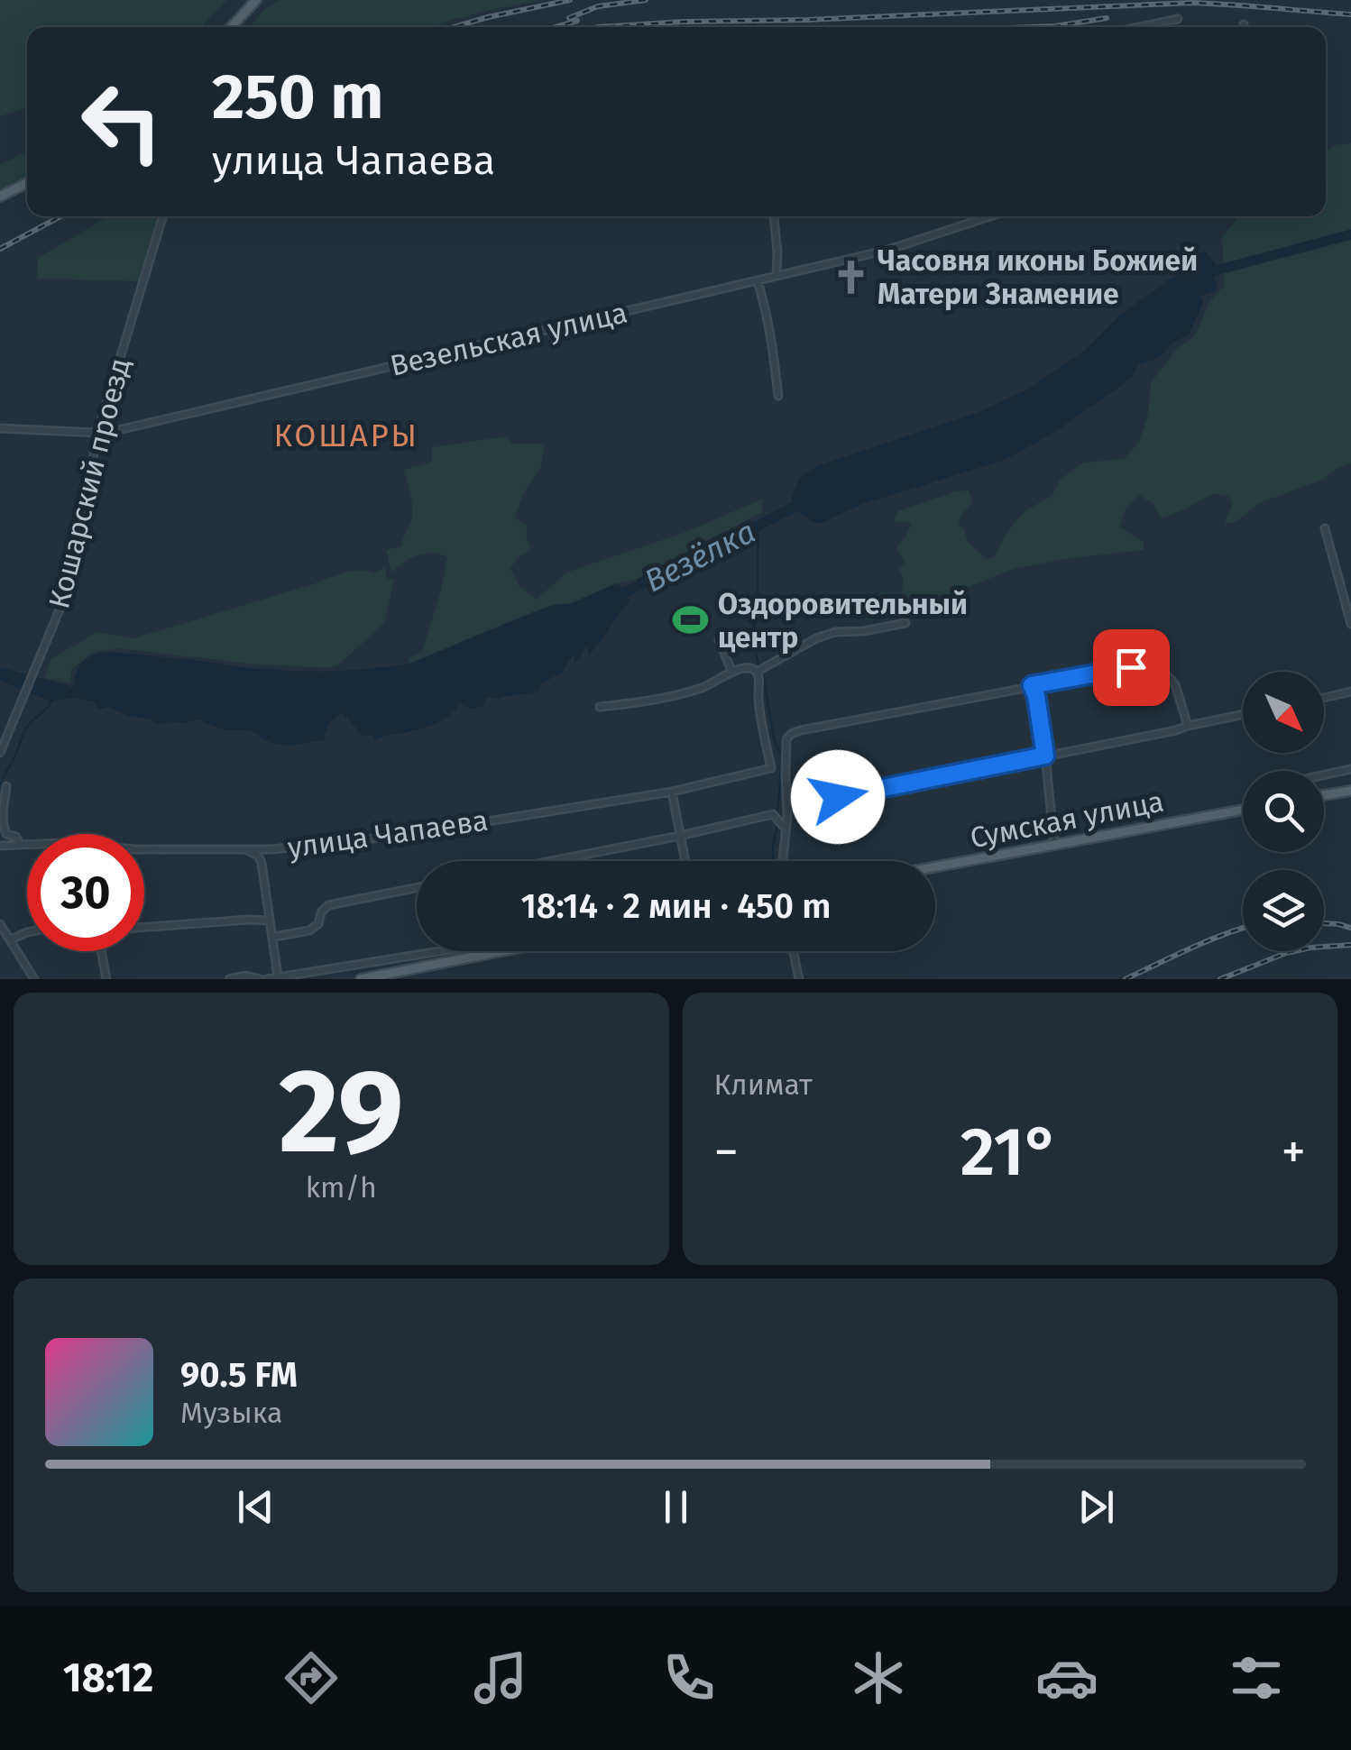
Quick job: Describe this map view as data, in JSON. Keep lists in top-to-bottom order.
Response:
{
  "streets": {
    "main road": ["Сумская улица"],
    "street": ["Везельская улица", "Кошарский проезд", "улица Чапаева"]
  },
  "crossings": [
    ["Везельская улица", "Кошарский проезд"]
  ],
  "districts": ["КОШАРЫ"],
  "water": ["Везёлка"],
  "places": {
    "church": ["Часовня иконы Божией Матери Знамение"],
    "sports": ["Оздоровительный центр"]
  },
  "north": "bottom right",
  "page": {
    "turn": ["250 m", "улица Чапаева"],
    "limit": "30",
    "trip": "18:14 · 2 мин · 450 m",
    "tile": [
      ["29", "km/h"],
      "Климат"
    ],
    "heat": ["−", "21°", "+"],
    "song": ["90.5 FM", "Музыка"],
    "tabs": "18:12"
  }
}
